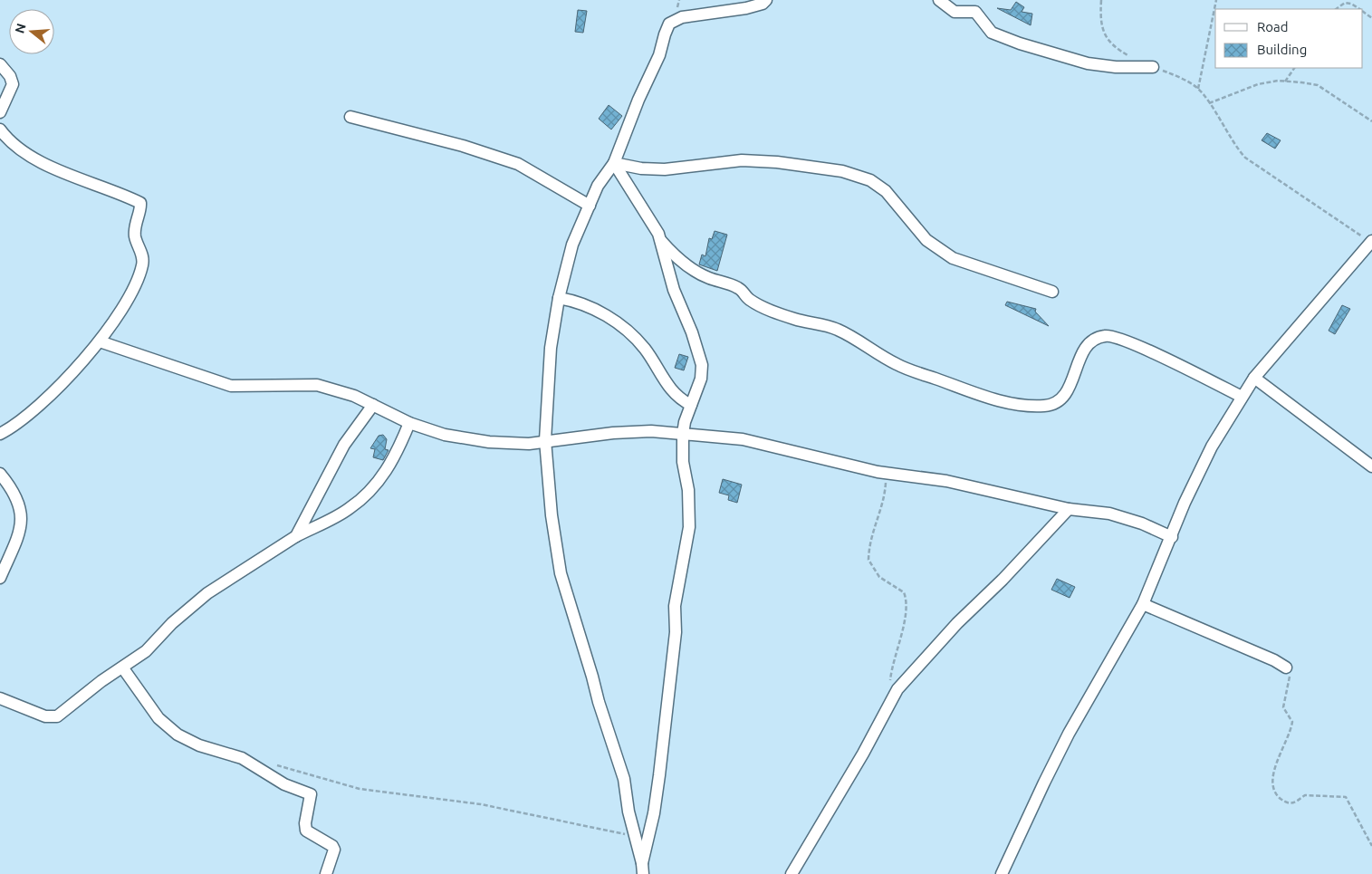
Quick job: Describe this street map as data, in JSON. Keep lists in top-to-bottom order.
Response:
{
  "legend": ["Road", "Building"],
  "north": "left"
}
